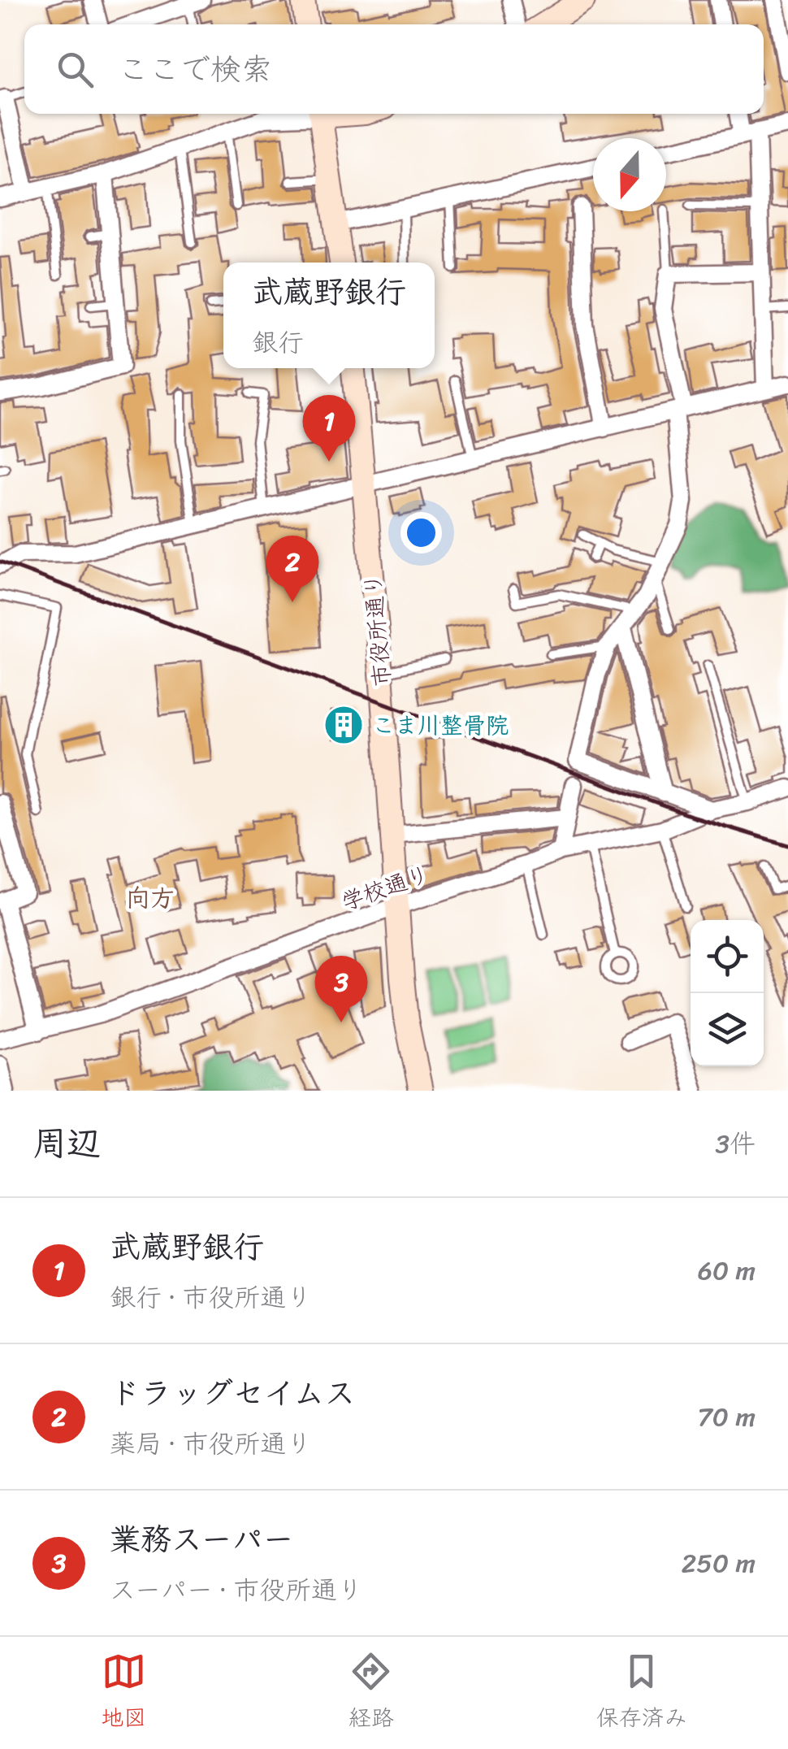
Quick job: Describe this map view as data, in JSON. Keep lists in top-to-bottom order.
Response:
{
  "streets": {
    "street": ["市役所通り", "学校通り"]
  },
  "crossings": [
    ["市役所通り", "学校通り"]
  ],
  "districts": ["向方"],
  "places": {
    "building": ["こま川整骨院"]
  },
  "north": "bottom",
  "page": {
    "search": "ここで検索",
    "popup": ["武蔵野銀行", "銀行"],
    "pins": ["1", "2", "3"],
    "heading": ["周辺", "3件"],
    "list": [
      {
        "mark": "1",
        "name": "武蔵野銀行",
        "note": "銀行 · 市役所通り",
        "value": "60 m"
      },
      {
        "mark": "2",
        "name": "ドラッグセイムス",
        "note": "薬局 · 市役所通り",
        "value": "70 m"
      },
      {
        "mark": "3",
        "name": "業務スーパー",
        "note": "スーパー · 市役所通り",
        "value": "250 m"
      }
    ],
    "nav": ["地図", "経路", "保存済み"]
  }
}
